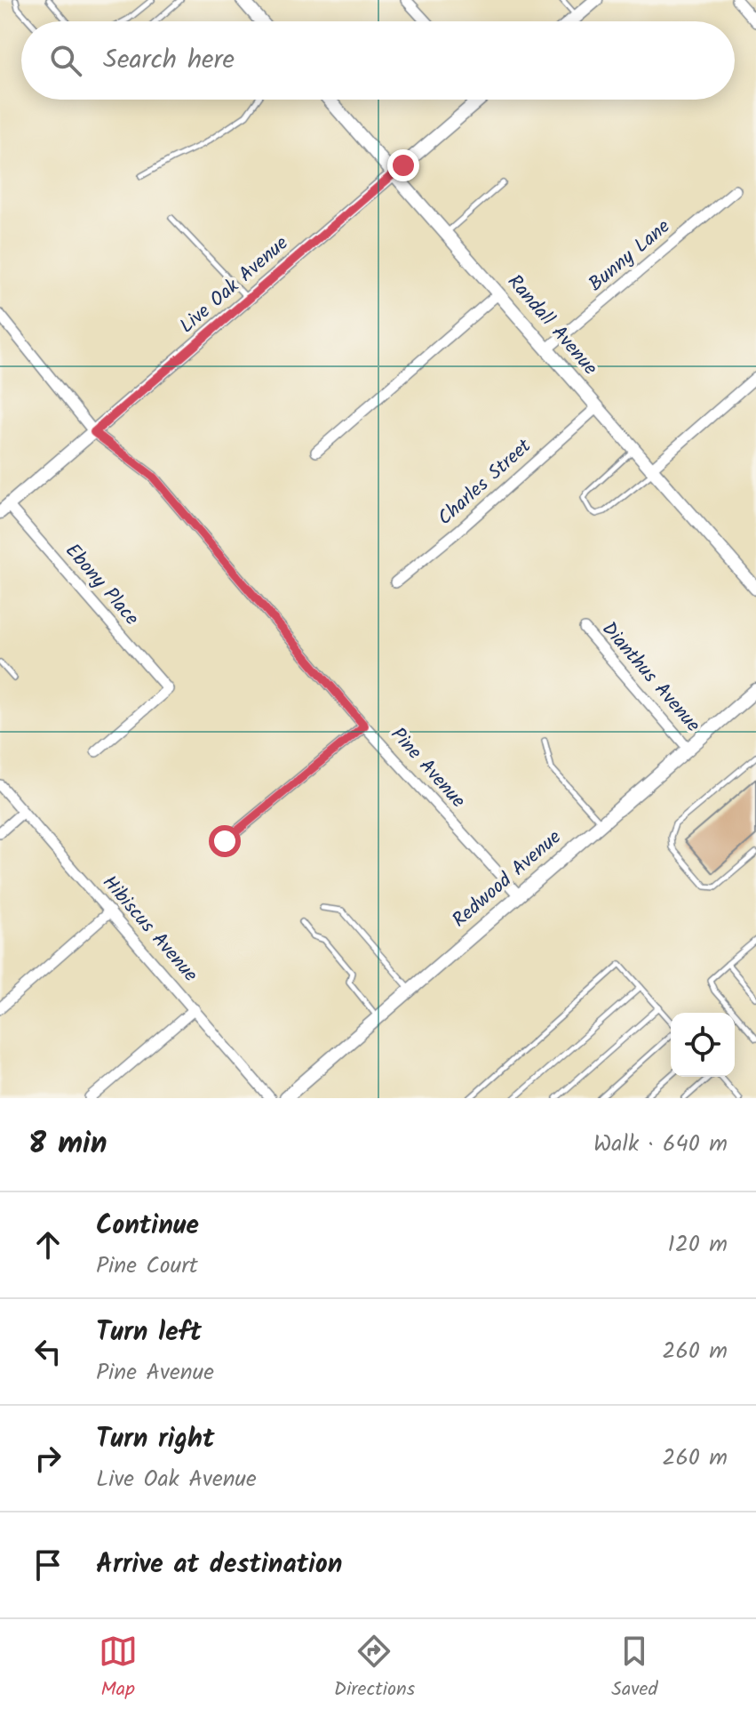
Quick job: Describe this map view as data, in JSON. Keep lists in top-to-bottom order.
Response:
{
  "streets": {
    "street": [
      "Bunny Lane",
      "Live Oak Avenue",
      "Randall Avenue",
      "Charles Street",
      "Ebony Place",
      "Dianthus Avenue",
      "Pine Avenue",
      "Redwood Avenue",
      "Hibiscus Avenue"
    ]
  },
  "crossings": [
    ["Bunny Lane", "Randall Avenue"],
    ["Live Oak Avenue", "Randall Avenue"],
    ["Live Oak Avenue", "Ebony Place"],
    ["Live Oak Avenue", "Pine Avenue"],
    ["Randall Avenue", "Charles Street"],
    ["Dianthus Avenue", "Redwood Avenue"],
    ["Pine Avenue", "Redwood Avenue"]
  ],
  "page": {
    "search": "Search here",
    "heading": ["8 min", "Walk · 640 m"],
    "list": [
      ["Continue", "Pine Court", "120 m"],
      ["Turn left", "Pine Avenue", "260 m"],
      ["Turn right", "Live Oak Avenue", "260 m"],
      "Arrive at destination"
    ],
    "nav": ["Map", "Directions", "Saved"]
  }
}
